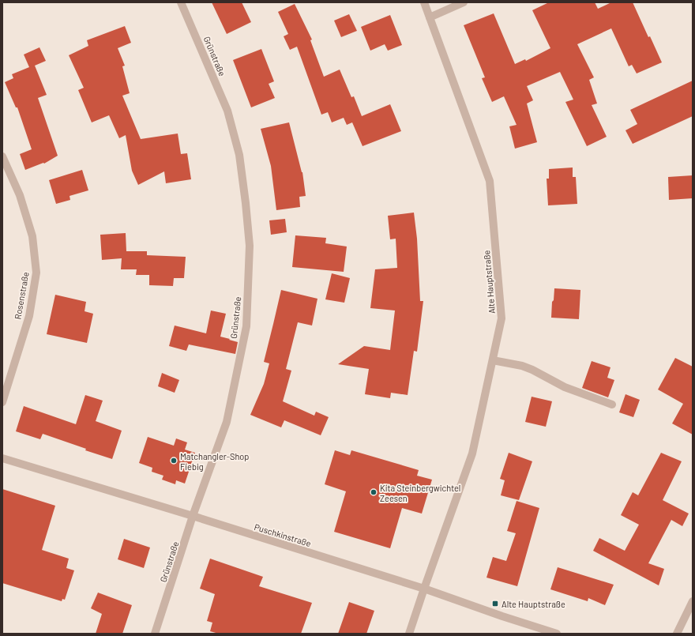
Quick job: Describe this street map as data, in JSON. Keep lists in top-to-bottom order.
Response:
{
  "streets": {
    "street": [
      "Grünstraße",
      "Alte Hauptstraße",
      "Rosenstraße",
      "Puschkinstraße"
    ]
  },
  "crossings": [
    ["Grünstraße", "Puschkinstraße"],
    ["Alte Hauptstraße", "Puschkinstraße"]
  ],
  "places": {
    "other": ["Matchangler-Shop Fiebig", "Kita Steinbergwichtel Zeesen"],
    "transit": ["Alte Hauptstraße"]
  }
}
